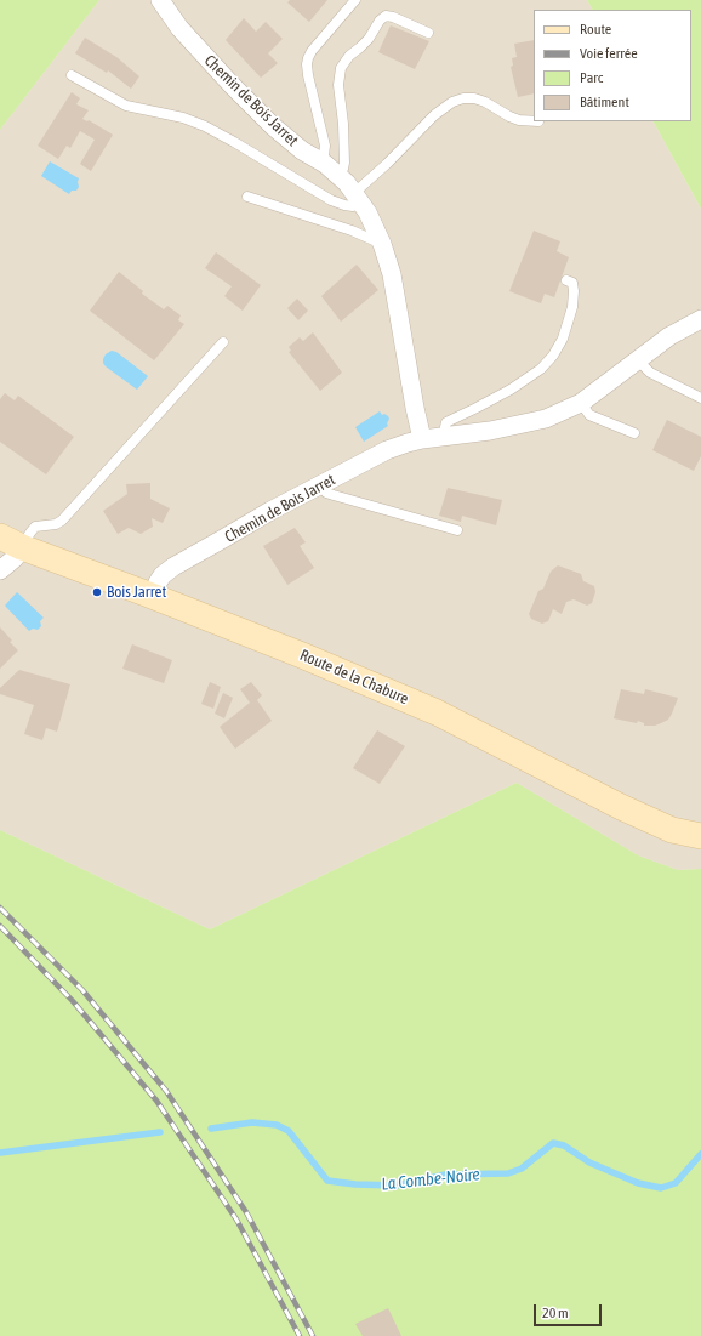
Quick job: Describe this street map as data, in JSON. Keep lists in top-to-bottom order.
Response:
{
  "streets": {
    "main road": ["Route de la Chabure"],
    "street": ["Chemin de Bois Jarret"]
  },
  "crossings": [
    ["Chemin de Bois Jarret", "Route de la Chabure"]
  ],
  "water": ["La Combe-Noire"],
  "places": ["Bois Jarret"],
  "legend": [
    "Route",
    "Voie ferrée",
    "Parc",
    "Bâtiment"
  ],
  "scale_bar": "20 m"
}
